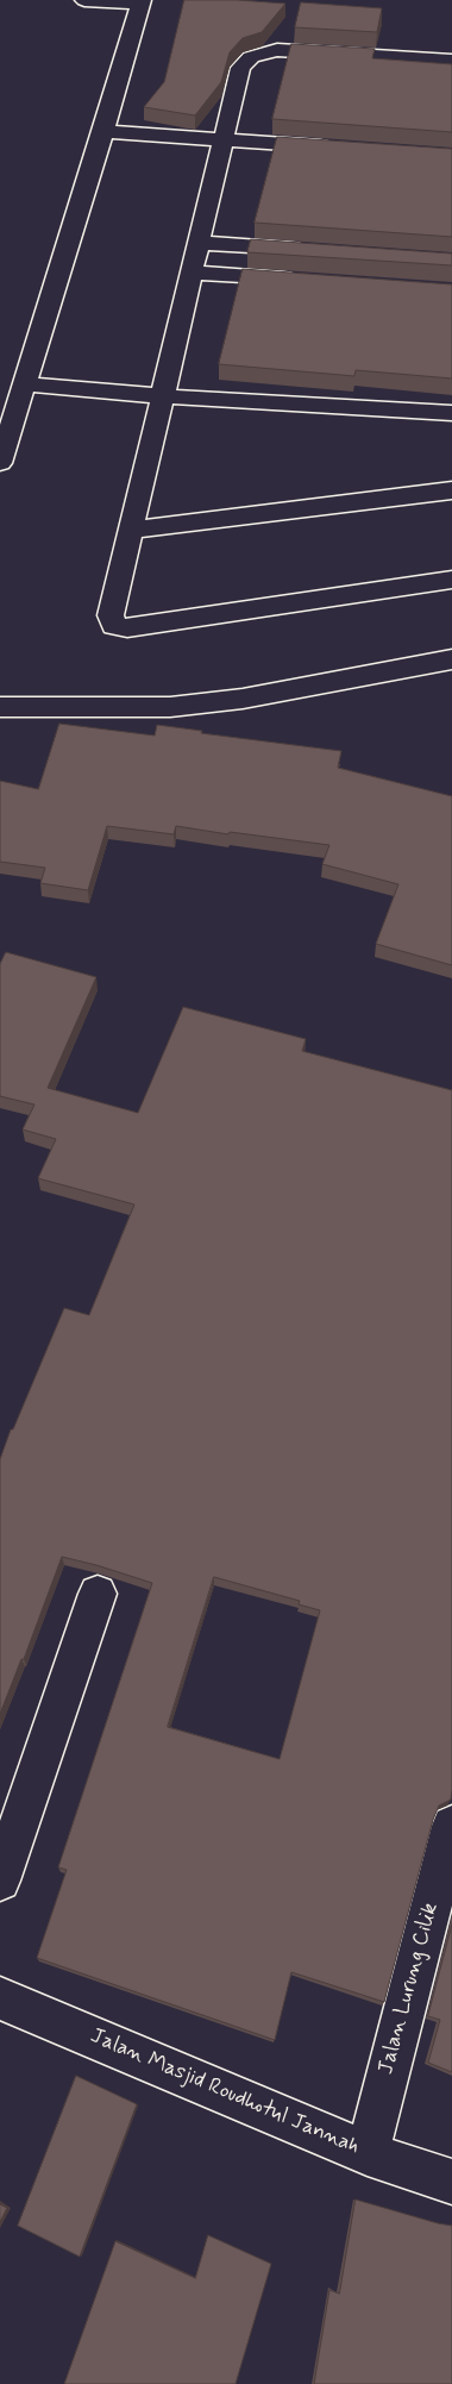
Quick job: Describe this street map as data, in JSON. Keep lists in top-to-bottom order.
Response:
{
  "streets": {
    "street": ["Jalan Lurung Cilik", "Jalan Masjid Roudhotul Jannah"]
  },
  "crossings": [
    ["Jalan Lurung Cilik", "Jalan Masjid Roudhotul Jannah"]
  ]
}
